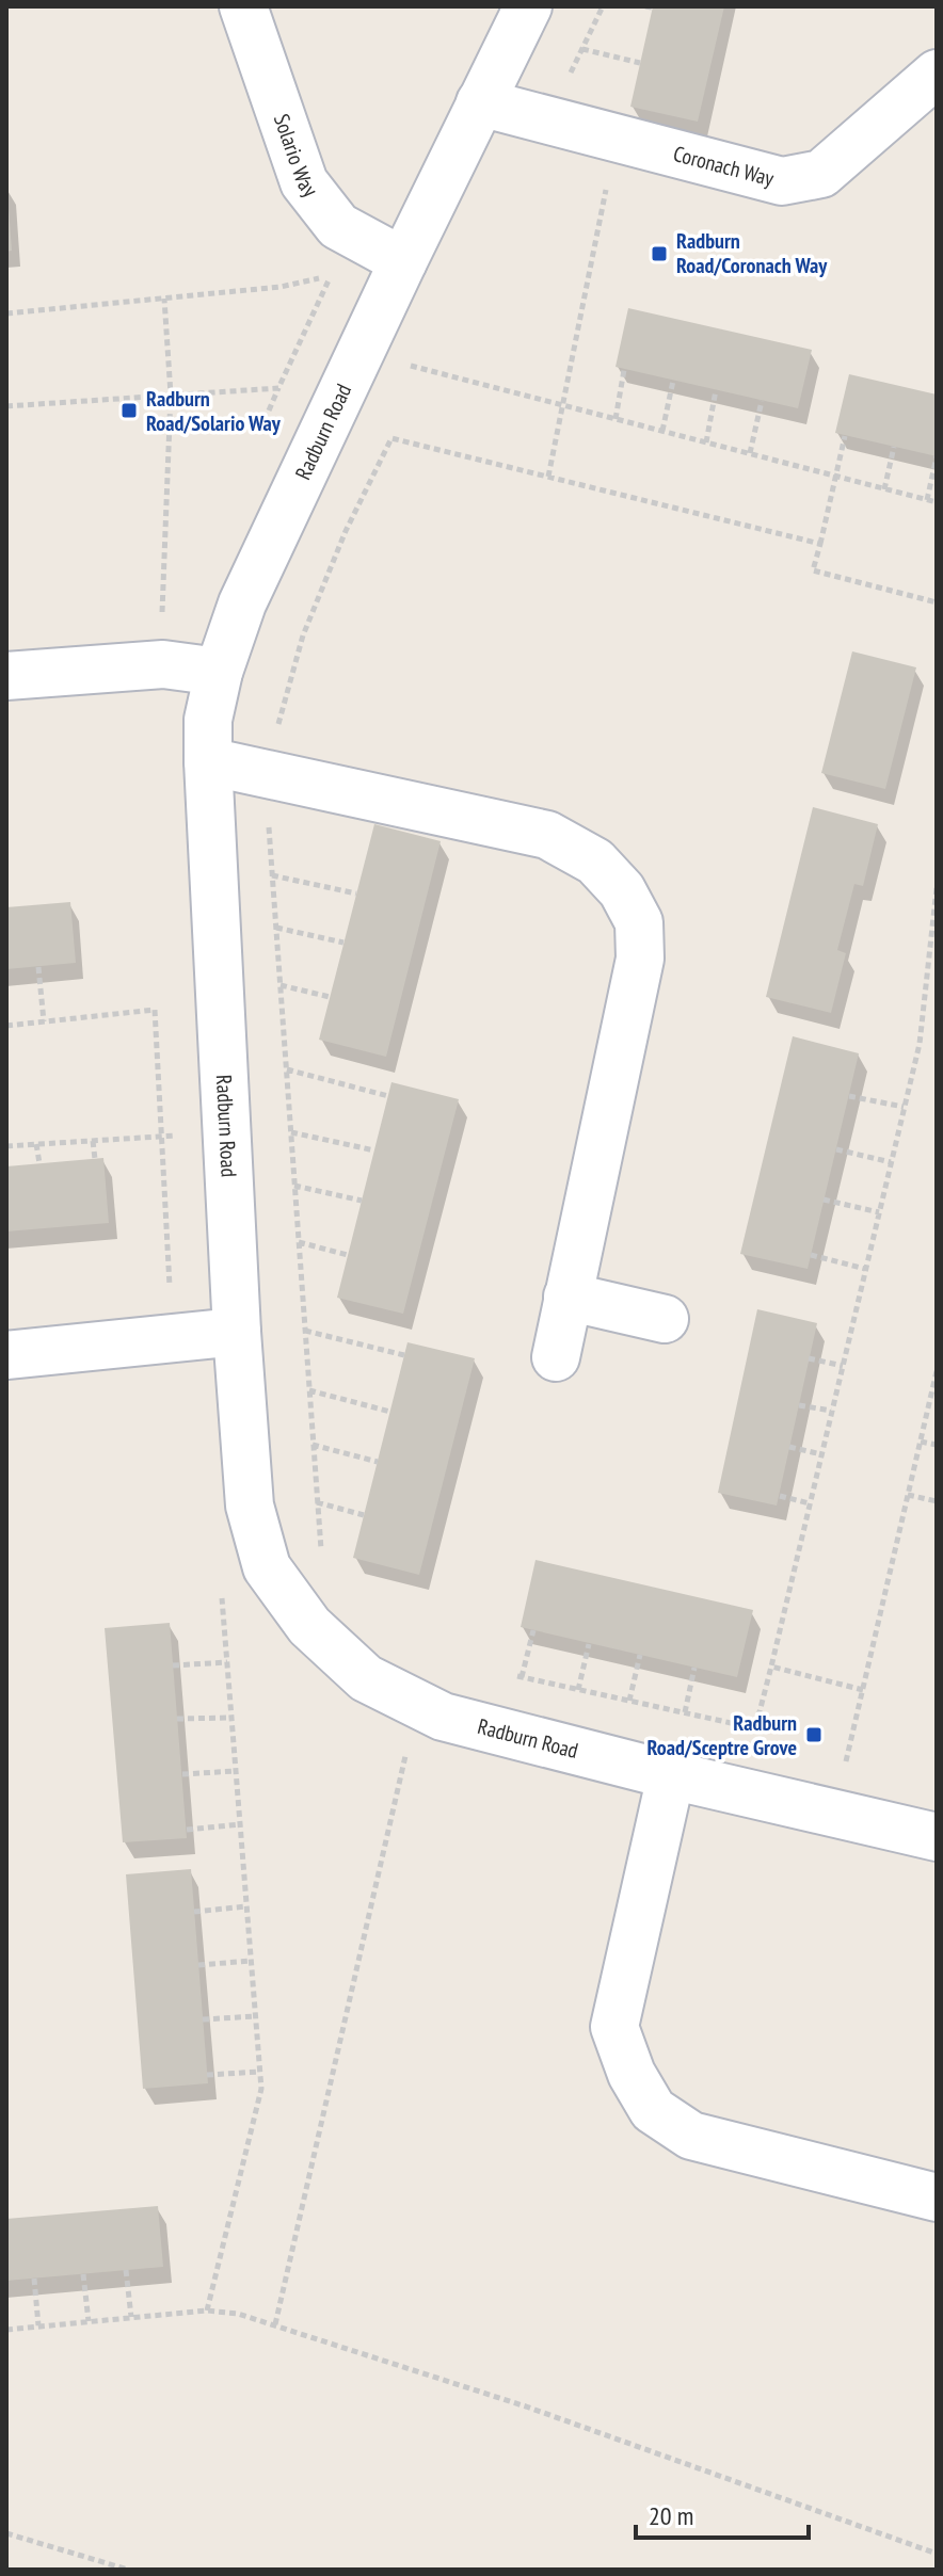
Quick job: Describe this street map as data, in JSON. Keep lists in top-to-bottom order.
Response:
{
  "streets": {
    "street": ["Solario Way", "Coronach Way", "Radburn Road"]
  },
  "crossings": [
    ["Solario Way", "Radburn Road"],
    ["Coronach Way", "Radburn Road"]
  ],
  "places": {
    "transit": ["Radburn Road/Coronach Way", "Radburn Road/Solario Way", "Radburn Road/Sceptre Grove"]
  },
  "scale_bar": "20 m"
}
